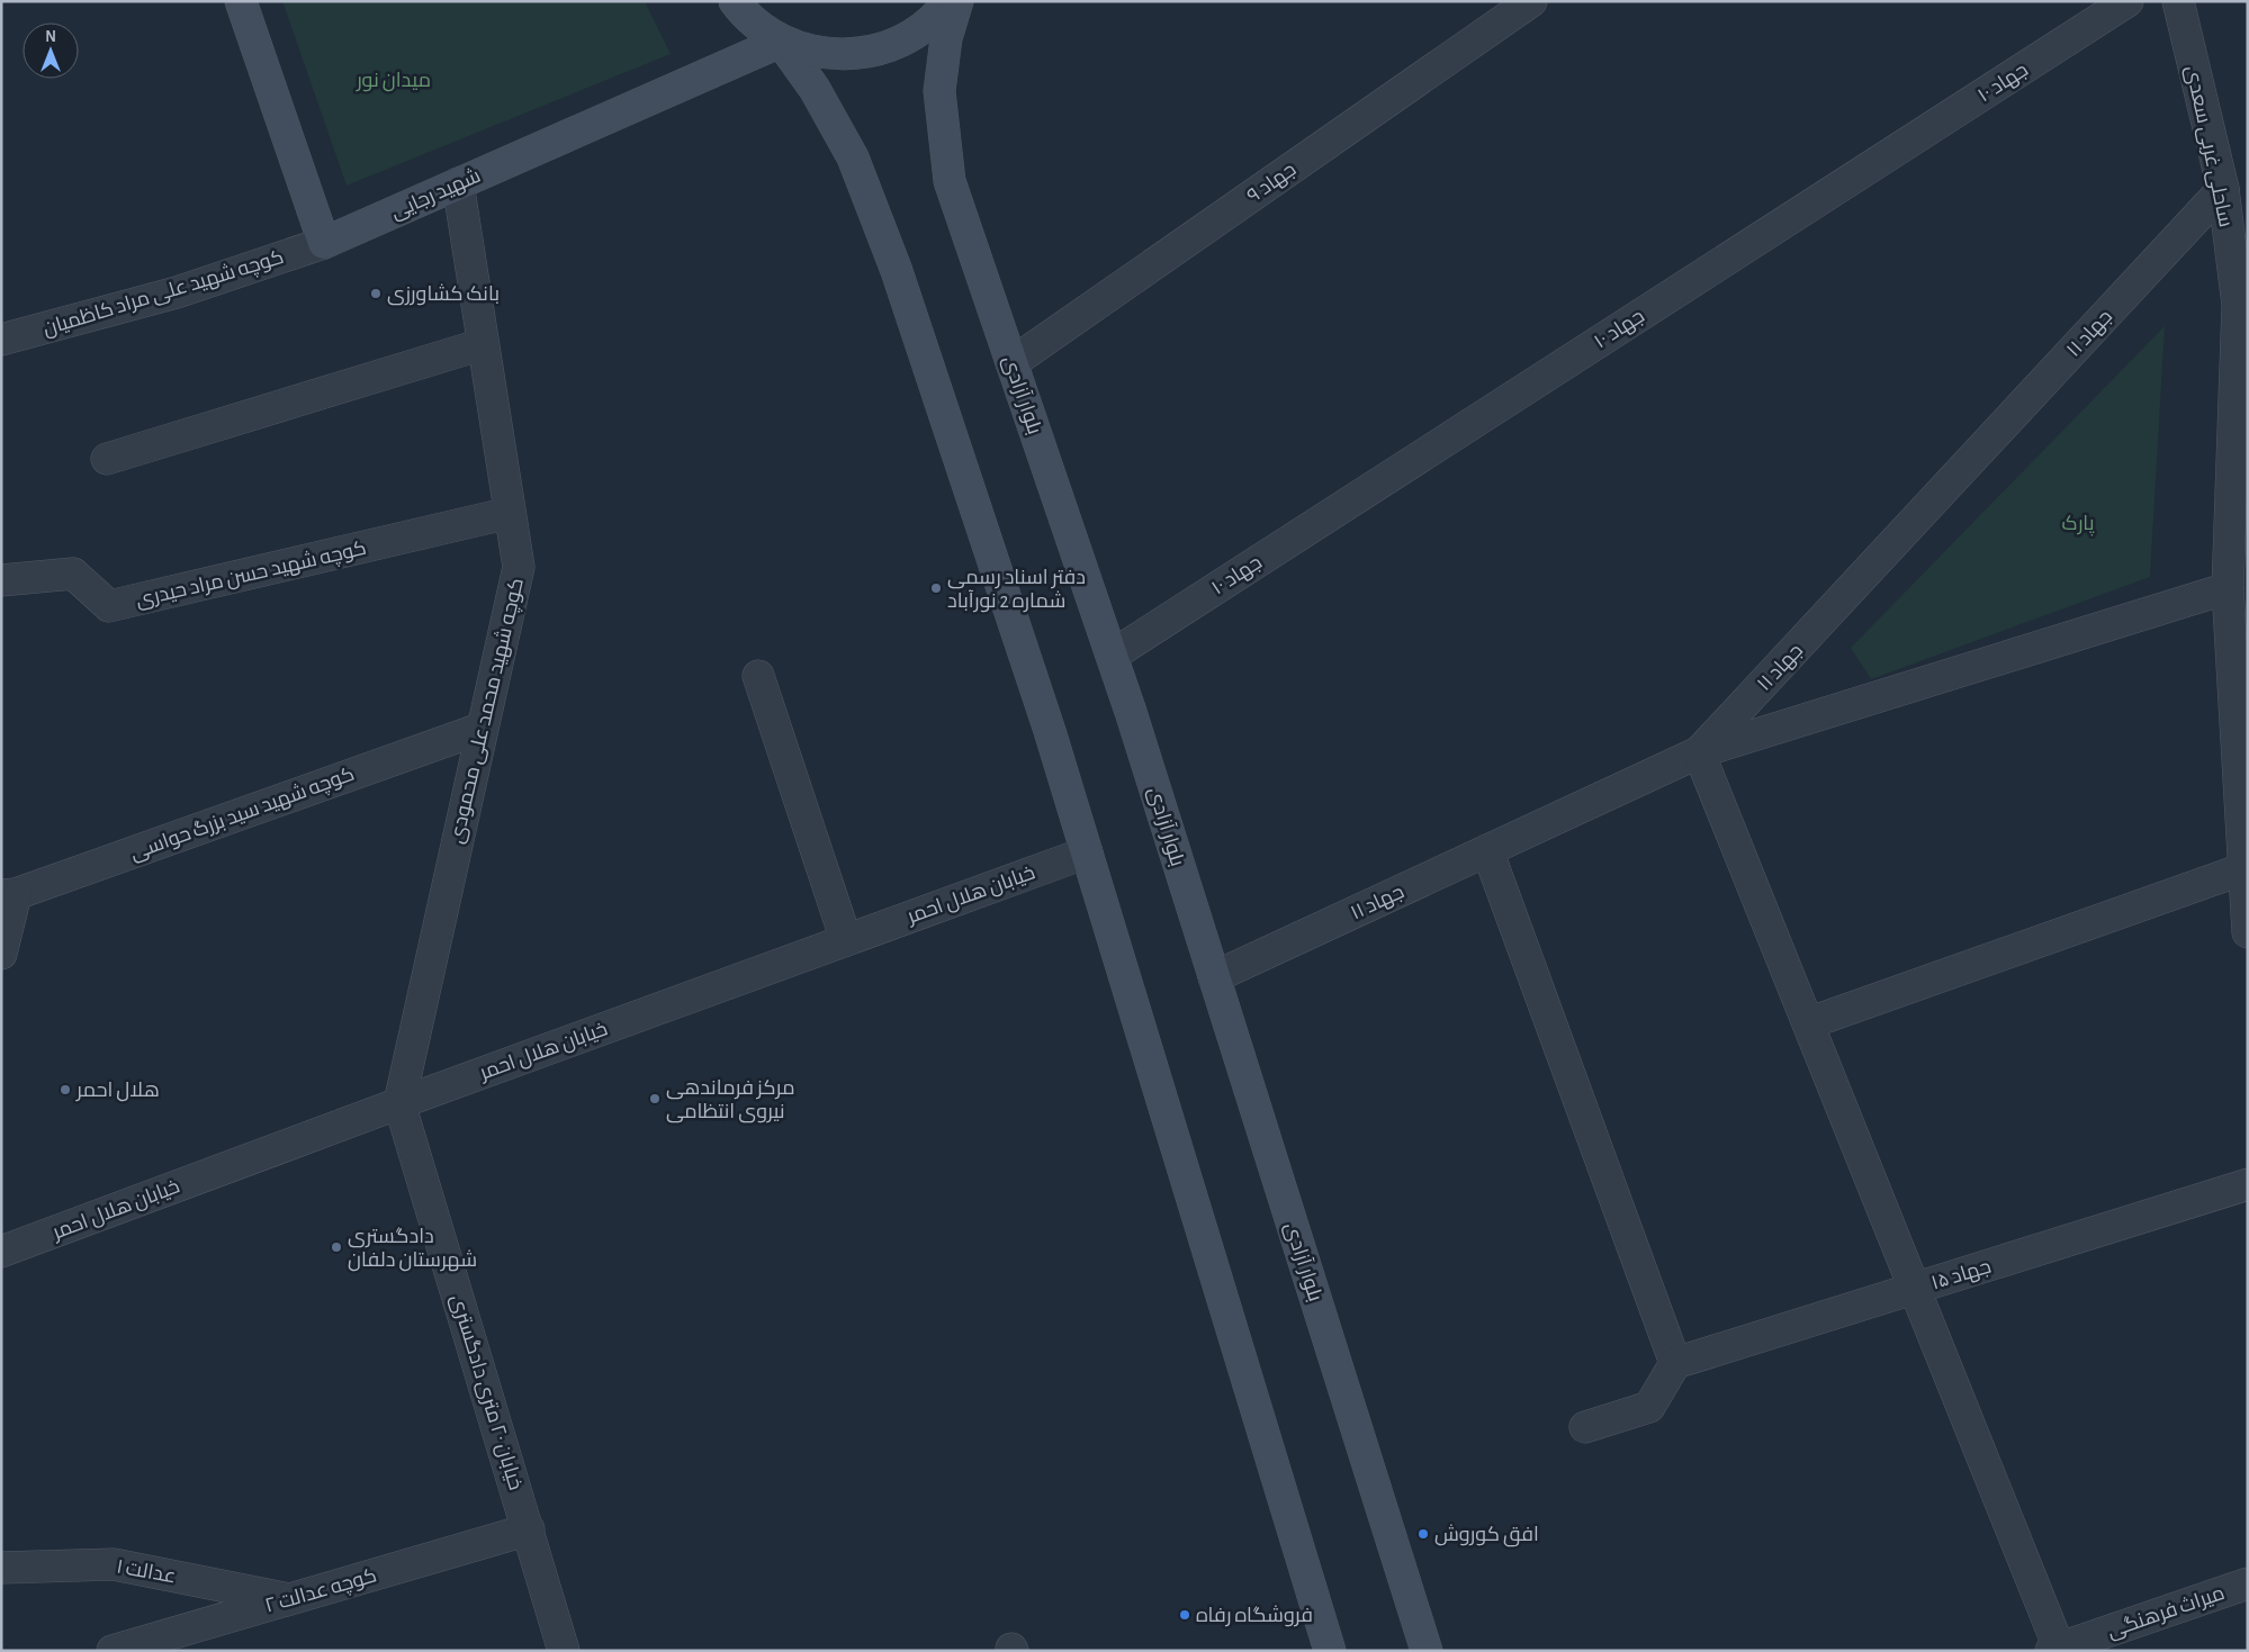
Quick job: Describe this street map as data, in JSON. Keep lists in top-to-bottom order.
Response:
{
  "streets": {
    "main road": ["شهید رجایی", "بلوار آزادی"],
    "street": [
      "جهاد ۱۰",
      "ساحلی غربی سعدی",
      "جهاد ۹",
      "کوچه شهید علی مراد کاظمیان",
      "جهاد ۱۱",
      "کوچه شهید حسن مراد حیدری",
      "کوچه شهید محمد علی محمودی",
      "کوچه شهید سید بزرگ حواسی",
      "خیابان هلال احمر",
      "جهاد ۱۵",
      "خیابان ۲۰ متری دادگستری",
      "عدالت ۱",
      "کوچه عدالت ۲",
      "میراث فرهنگی"
    ]
  },
  "crossings": [
    ["جهاد ۱۰", "بلوار آزادی"],
    ["ساحلی غربی سعدی", "جهاد ۱۱"],
    ["جهاد ۹", "بلوار آزادی"],
    ["شهید رجایی", "کوچه شهید علی مراد کاظمیان"],
    ["شهید رجایی", "کوچه شهید محمد علی محمودی"],
    ["جهاد ۱۱", "بلوار آزادی"],
    ["کوچه شهید حسن مراد حیدری", "کوچه شهید محمد علی محمودی"],
    ["کوچه شهید محمد علی محمودی", "کوچه شهید سید بزرگ حواسی"],
    ["کوچه شهید محمد علی محمودی", "خیابان هلال احمر"],
    ["کوچه شهید محمد علی محمودی", "خیابان ۲۰ متری دادگستری"],
    ["خیابان هلال احمر", "خیابان ۲۰ متری دادگستری"],
    ["خیابان ۲۰ متری دادگستری", "کوچه عدالت ۲"],
    ["عدالت ۱", "کوچه عدالت ۲"]
  ],
  "parks": ["میدان نور", "پارک"],
  "places": [
    "بانک کشاورزی",
    "دفتر اسناد رسمی شماره 2 نورآباد",
    "هلال احمر",
    "مرکز فرماندهی نیروی انتظامی",
    "دادگستری شهرستان دلفان",
    "افق کوروش",
    "فروشگاه رفاه"
  ],
  "north": "top"
}
